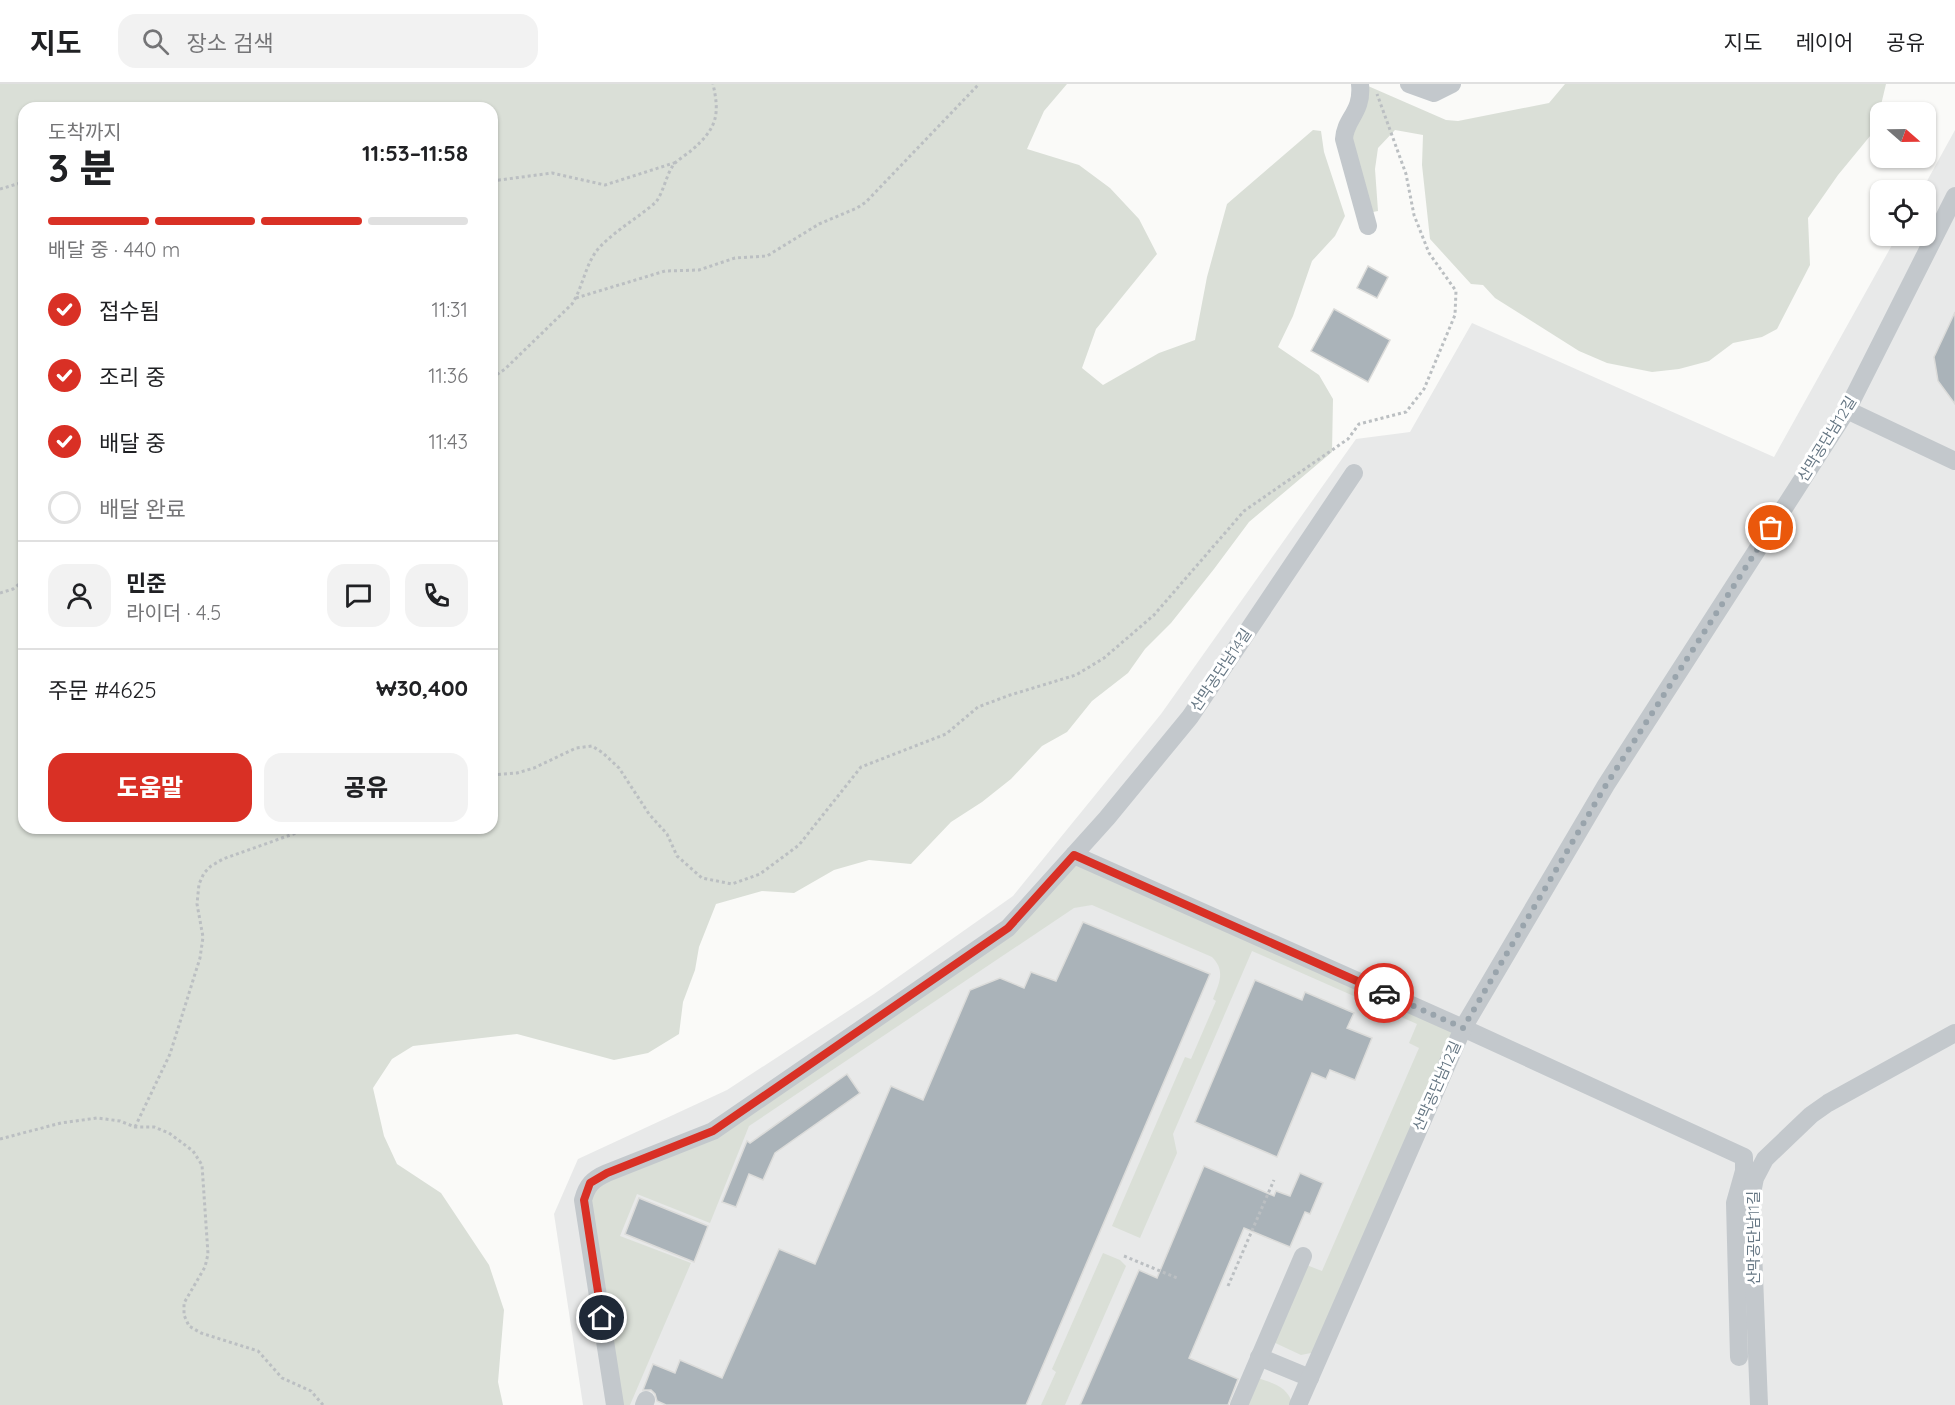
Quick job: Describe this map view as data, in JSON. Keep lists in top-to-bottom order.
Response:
{
  "streets": {
    "street": ["산막공단남12길", "산막공단남14길", "산막공단남11길"]
  },
  "north": "right",
  "page": {
    "header": "지도",
    "search": "장소 검색",
    "nav": ["지도", "레이어", "공유"],
    "heading": ["3 분", "도착까지", "11:53–11:58"],
    "panel": [
      "민준",
      "라이더 · 4.5",
      "주문 #4625",
      "₩30,400"
    ],
    "bar": "배달 중 · 440 m",
    "list": [
      ["접수됨", "11:31"],
      ["조리 중", "11:36"],
      ["배달 중", "11:43"],
      "배달 완료"
    ],
    "buttons": ["도움말", "공유"]
  }
}
